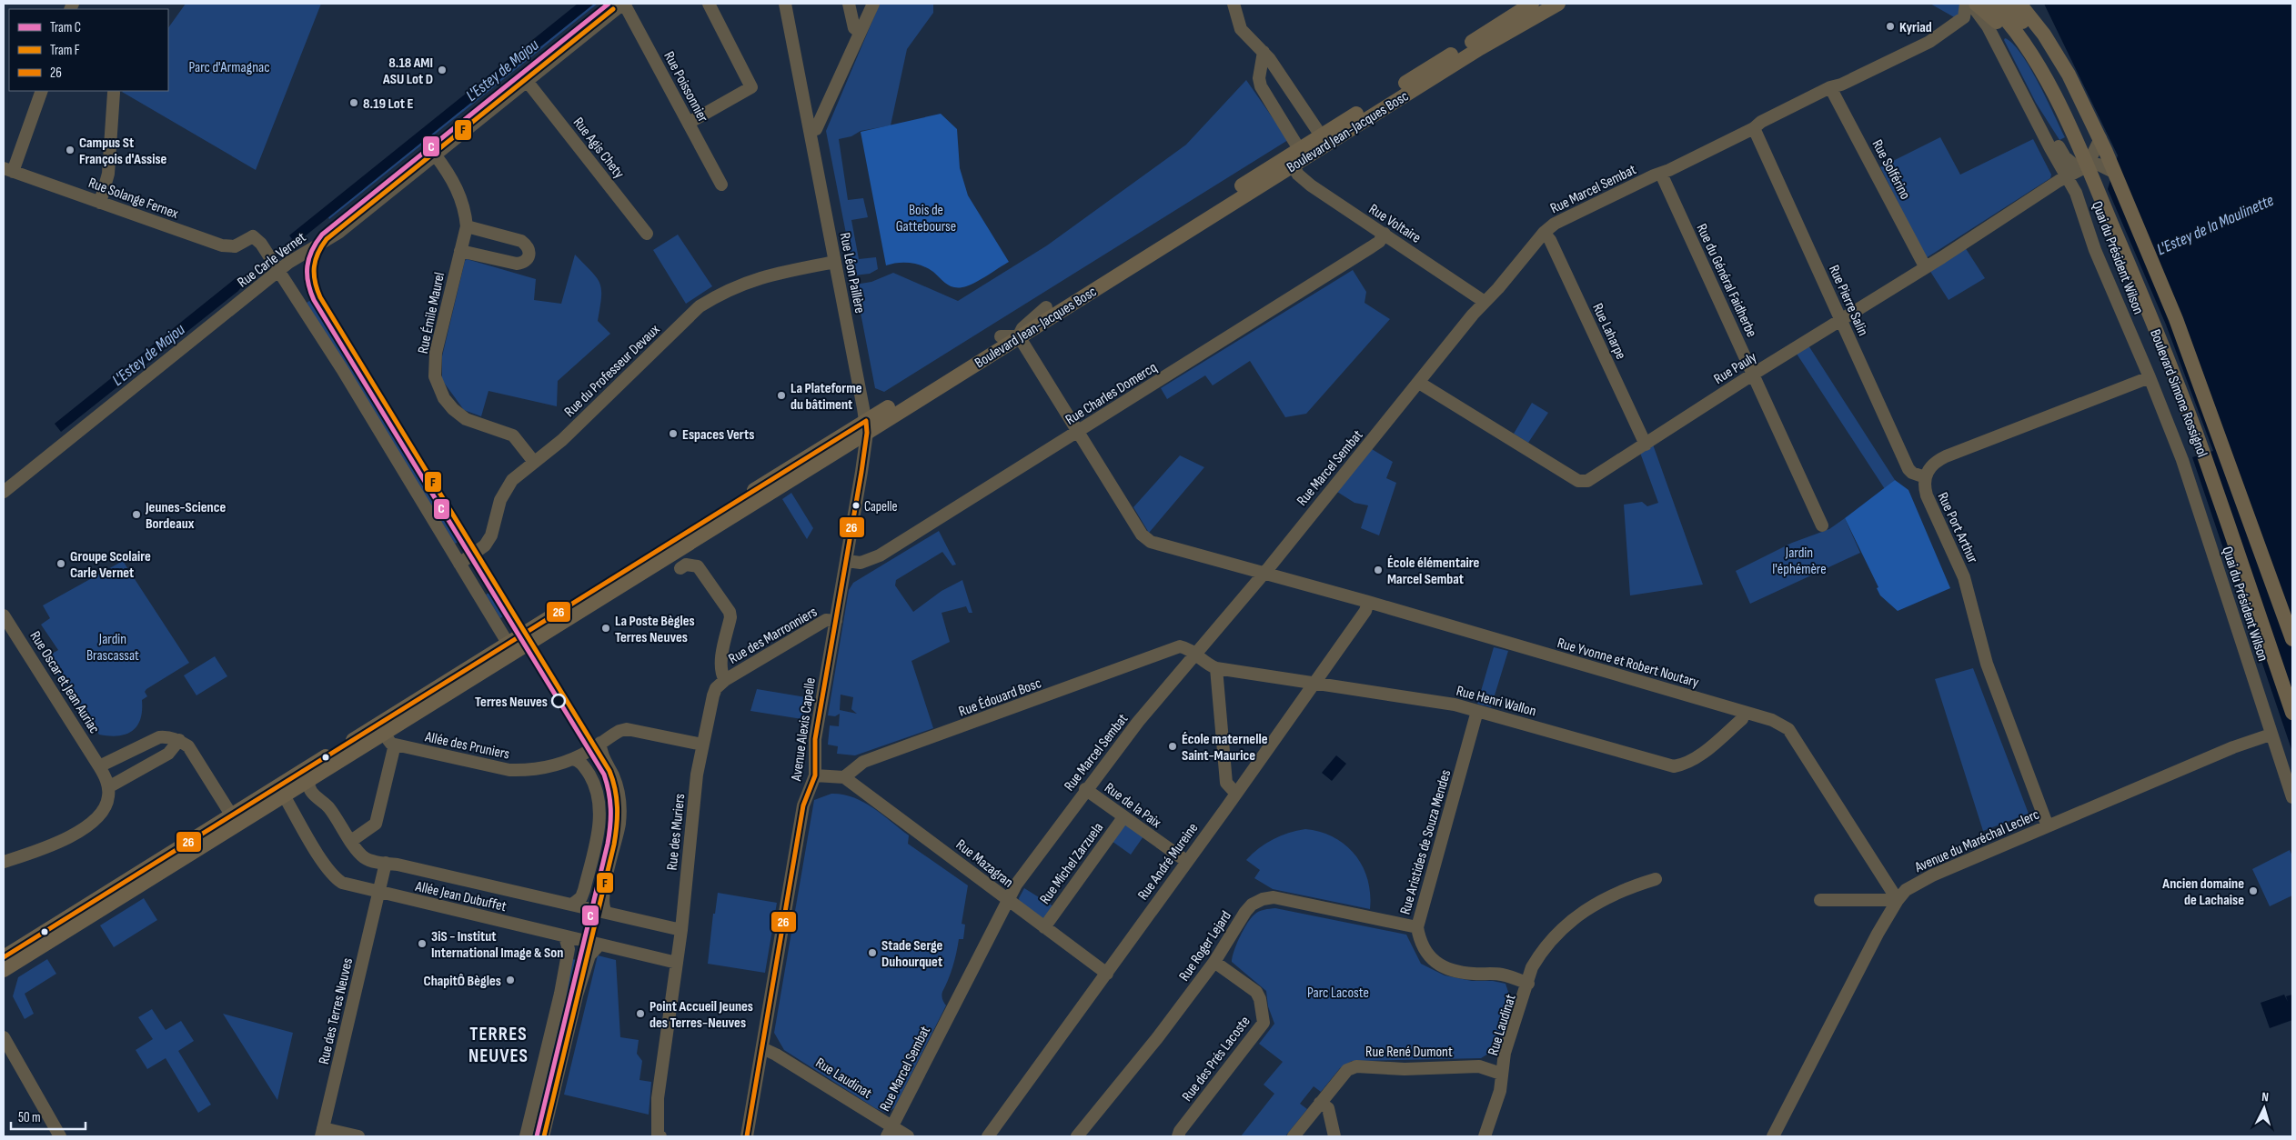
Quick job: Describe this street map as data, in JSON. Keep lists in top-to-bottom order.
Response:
{
  "streets": {
    "main road": ["Boulevard Jean-Jacques Bosc", "Boulevard Simone Rossignol"],
    "street": [
      "Rue Poissonnier",
      "Rue Agis Chety",
      "Rue Solférino",
      "Rue Marcel Sembat",
      "Rue Solange Fernex",
      "Rue Voltaire",
      "Quai du Président Wilson",
      "Rue Carle Vernet",
      "Rue Léon Paillère",
      "Rue du Général Faidherbe",
      "Rue Pierre Salin",
      "Rue Émile Maurel",
      "Rue Laharpe",
      "Rue Pauly",
      "Rue du Professeur Devaux",
      "Rue Charles Domercq",
      "Rue Port Arthur",
      "Rue des Marronniers",
      "Rue Yvonne et Robert Noutary",
      "Rue Oscar et Jean Auriac",
      "Rue Édouard Bosc",
      "Rue Henri Wallon",
      "Avenue Alexis Capelle",
      "Allée des Pruniers",
      "Rue de la Paix",
      "Rue des Muriers",
      "Avenue du Maréchal Leclerc",
      "Rue Aristides de Souza Mendes",
      "Rue André Mureine",
      "Rue Mazagran",
      "Rue Michel Zarzuela",
      "Allée Jean Dubuffet",
      "Rue Roger Lejard",
      "Rue des Terres Neuves",
      "Rue Laudinat",
      "Rue René Dumont",
      "Rue des Prés Lacoste"
    ]
  },
  "crossings": [
    ["Rue Poissonnier", "Rue Carle Vernet"],
    ["Boulevard Jean-Jacques Bosc", "Rue Voltaire"],
    ["Boulevard Jean-Jacques Bosc", "Rue Léon Paillère"],
    ["Boulevard Jean-Jacques Bosc", "Rue Yvonne et Robert Noutary"],
    ["Boulevard Jean-Jacques Bosc", "Avenue Alexis Capelle"],
    ["Boulevard Jean-Jacques Bosc", "Allée Jean Dubuffet"],
    ["Rue Agis Chety", "Rue Carle Vernet"],
    ["Rue Solférino", "Rue Marcel Sembat"],
    ["Rue Solférino", "Rue Pauly"],
    ["Rue Marcel Sembat", "Rue Voltaire"],
    ["Rue Marcel Sembat", "Rue du Général Faidherbe"],
    ["Rue Marcel Sembat", "Rue Pierre Salin"],
    ["Rue Marcel Sembat", "Rue Laharpe"],
    ["Rue Marcel Sembat", "Rue Pauly"],
    ["Rue Marcel Sembat", "Rue Yvonne et Robert Noutary"],
    ["Rue Marcel Sembat", "Rue Édouard Bosc"],
    ["Rue Marcel Sembat", "Rue de la Paix"],
    ["Rue Marcel Sembat", "Rue Mazagran"],
    ["Rue Marcel Sembat", "Rue Laudinat"],
    ["Rue Solange Fernex", "Rue Carle Vernet"],
    ["Rue Voltaire", "Rue Charles Domercq"],
    ["Quai du Président Wilson", "Rue Pauly"],
    ["Quai du Président Wilson", "Rue Port Arthur"],
    ["Quai du Président Wilson", "Avenue du Maréchal Leclerc"],
    ["Rue Carle Vernet", "Rue Émile Maurel"],
    ["Rue Léon Paillère", "Rue du Professeur Devaux"],
    ["Rue Léon Paillère", "Avenue Alexis Capelle"],
    ["Rue du Général Faidherbe", "Rue Pauly"],
    ["Rue Pierre Salin", "Rue Pauly"],
    ["Rue Pierre Salin", "Rue Port Arthur"],
    ["Rue Émile Maurel", "Rue du Professeur Devaux"],
    ["Rue Laharpe", "Rue Pauly"],
    ["Rue Pauly", "Boulevard Simone Rossignol"],
    ["Rue Charles Domercq", "Rue Yvonne et Robert Noutary"],
    ["Rue Charles Domercq", "Avenue Alexis Capelle"],
    ["Rue Port Arthur", "Avenue du Maréchal Leclerc"],
    ["Rue des Marronniers", "Avenue Alexis Capelle"],
    ["Rue des Marronniers", "Rue des Muriers"],
    ["Rue Yvonne et Robert Noutary", "Rue Henri Wallon"],
    ["Rue Yvonne et Robert Noutary", "Avenue du Maréchal Leclerc"],
    ["Rue Yvonne et Robert Noutary", "Rue André Mureine"],
    ["Rue Édouard Bosc", "Rue Mazagran"],
    ["Rue Henri Wallon", "Rue Aristides de Souza Mendes"],
    ["Rue Henri Wallon", "Rue André Mureine"],
    ["Avenue Alexis Capelle", "Rue Laudinat"],
    ["Allée des Pruniers", "Rue des Muriers"],
    ["Rue de la Paix", "Rue André Mureine"],
    ["Rue de la Paix", "Rue Michel Zarzuela"],
    ["Rue des Muriers", "Allée Jean Dubuffet"],
    ["Rue Aristides de Souza Mendes", "Rue Roger Lejard"],
    ["Rue Aristides de Souza Mendes", "Rue Laudinat"],
    ["Rue André Mureine", "Rue Mazagran"],
    ["Rue Mazagran", "Rue Michel Zarzuela"],
    ["Allée Jean Dubuffet", "Rue des Terres Neuves"],
    ["Rue Roger Lejard", "Rue des Prés Lacoste"],
    ["Rue Laudinat", "Rue René Dumont"]
  ],
  "districts": ["TERRES NEUVES"],
  "water": ["L'Estey de Majou", "L'Estey de la Moulinette"],
  "parks": [
    "Parc d'Armagnac",
    "Bois de Gattebourse",
    "Jardin l'éphémère",
    "Jardin Brascassat",
    "Parc Lacoste"
  ],
  "places": [
    "Kyriad",
    "8.18 AMI ASU Lot D",
    "8.19 Lot E",
    "Campus St François d'Assise",
    "La Plateforme du bâtiment",
    "Espaces Verts",
    "Capelle",
    "Jeunes-Science Bordeaux",
    "Groupe Scolaire Carle Vernet",
    "École élémentaire Marcel Sembat",
    "La Poste Bègles Terres Neuves",
    "Terres Neuves",
    "École maternelle Saint-Maurice",
    "Ancien domaine de Lachaise",
    "3iS - Institut International Image & Son",
    "Stade Serge Duhourquet",
    "ChapitÔ Bègles",
    "Point Accueil Jeunes des Terres-Neuves"
  ],
  "lines": ["tram line C", "tram line F", "transit line 26"],
  "legend": ["Tram C", "Tram F", "26"],
  "scale_bar": "50 m",
  "north": "top"
}
